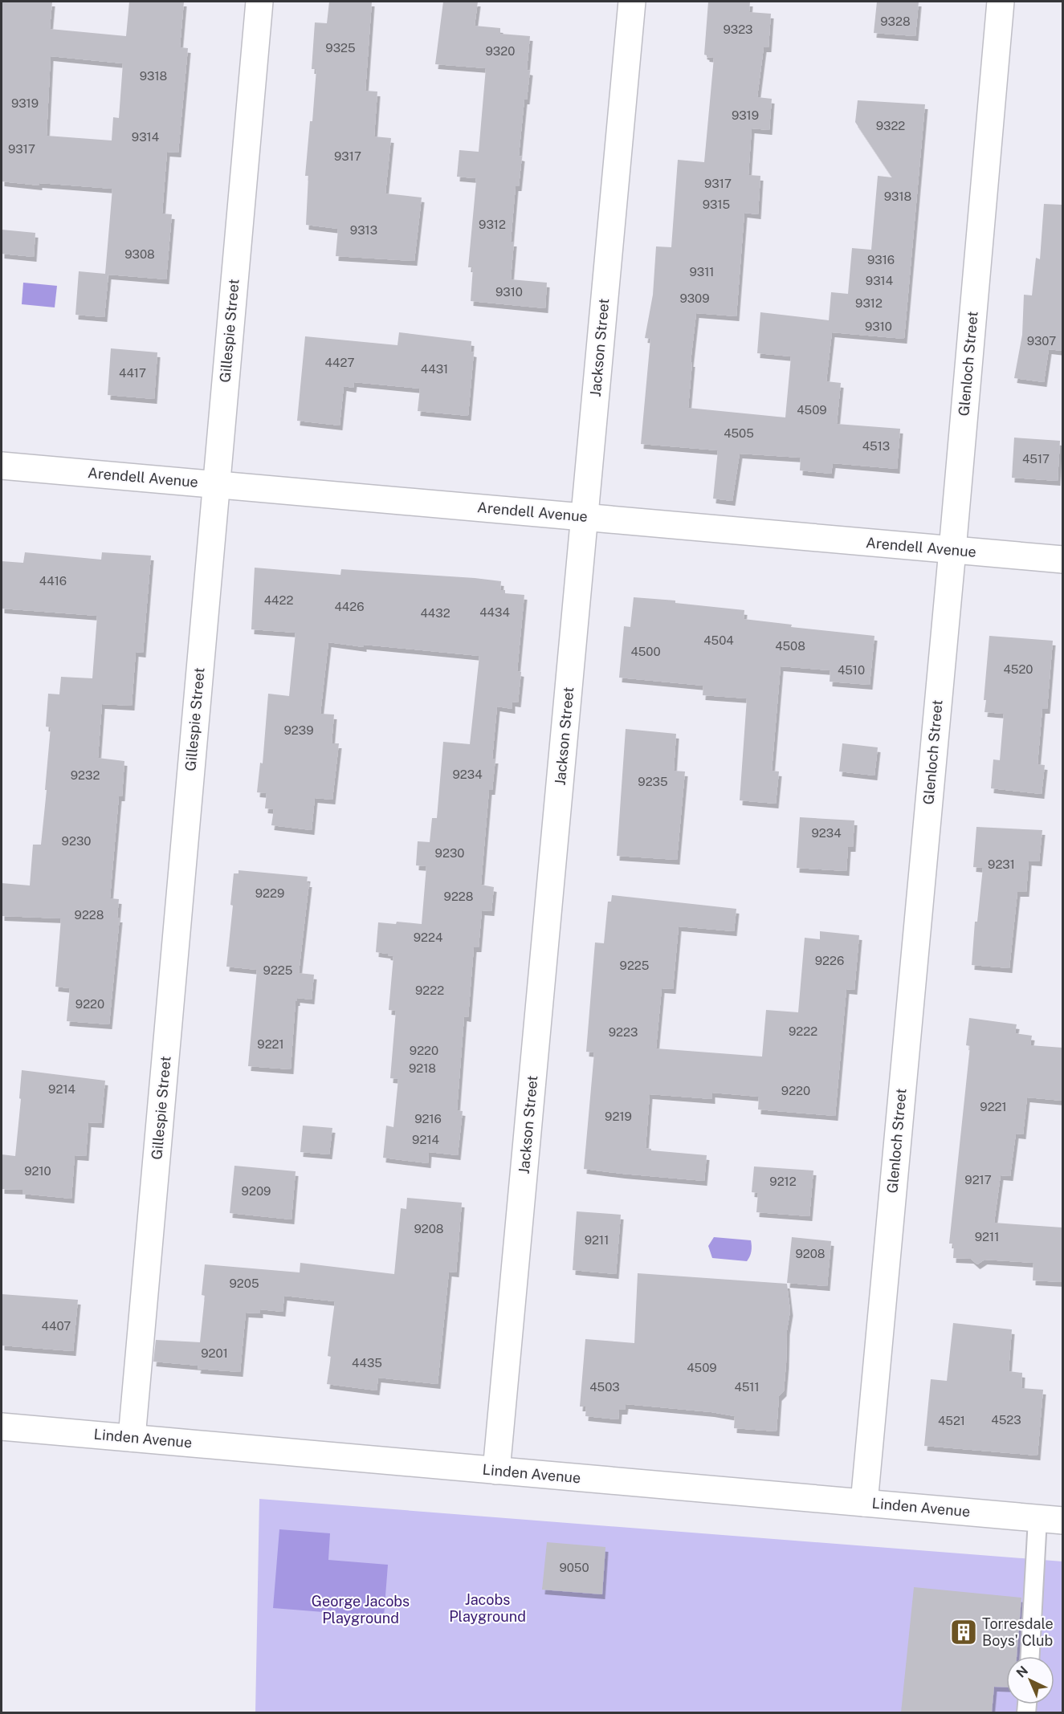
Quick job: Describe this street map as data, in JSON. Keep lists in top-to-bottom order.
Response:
{
  "streets": {
    "street": [
      "Gillespie Street",
      "Jackson Street",
      "Glenloch Street",
      "Arendell Avenue",
      "Linden Avenue"
    ]
  },
  "crossings": [
    ["Gillespie Street", "Arendell Avenue"],
    ["Gillespie Street", "Linden Avenue"],
    ["Jackson Street", "Arendell Avenue"],
    ["Jackson Street", "Linden Avenue"],
    ["Glenloch Street", "Arendell Avenue"],
    ["Glenloch Street", "Linden Avenue"]
  ],
  "parks": ["Jacobs Playground", "George Jacobs Playground"],
  "places": {
    "building": ["Torresdale Boys' Club"]
  },
  "house_numbers": [
    "9328",
    "9323",
    "9325",
    "9320",
    "9318",
    "9319",
    "9319",
    "9322",
    "9314",
    "9317",
    "9317",
    "9317",
    "9318",
    "9315",
    "9312",
    "9313",
    "9308",
    "9316",
    "9311",
    "9314",
    "9310",
    "9309",
    "9312",
    "9310",
    "9307",
    "4427",
    "4431",
    "4417",
    "4509",
    "4505",
    "4513",
    "4517",
    "4416",
    "4422",
    "4426",
    "4434",
    "4432",
    "4504",
    "4508",
    "4500",
    "4520",
    "4510",
    "9239",
    "9234",
    "9232",
    "9235",
    "9234",
    "9230",
    "9230",
    "9231",
    "9229",
    "9228",
    "9228",
    "9224",
    "9226",
    "9225",
    "9225",
    "9222",
    "9220",
    "9222",
    "9223",
    "9221",
    "9220",
    "9218",
    "9214",
    "9220",
    "9221",
    "9219",
    "9216",
    "9214",
    "9210",
    "9217",
    "9212",
    "9209",
    "9208",
    "9211",
    "9211",
    "9208",
    "9205",
    "4407",
    "9201",
    "4435",
    "4509",
    "4503",
    "4511",
    "4523",
    "4521",
    "9050"
  ],
  "north": "top left"
}
